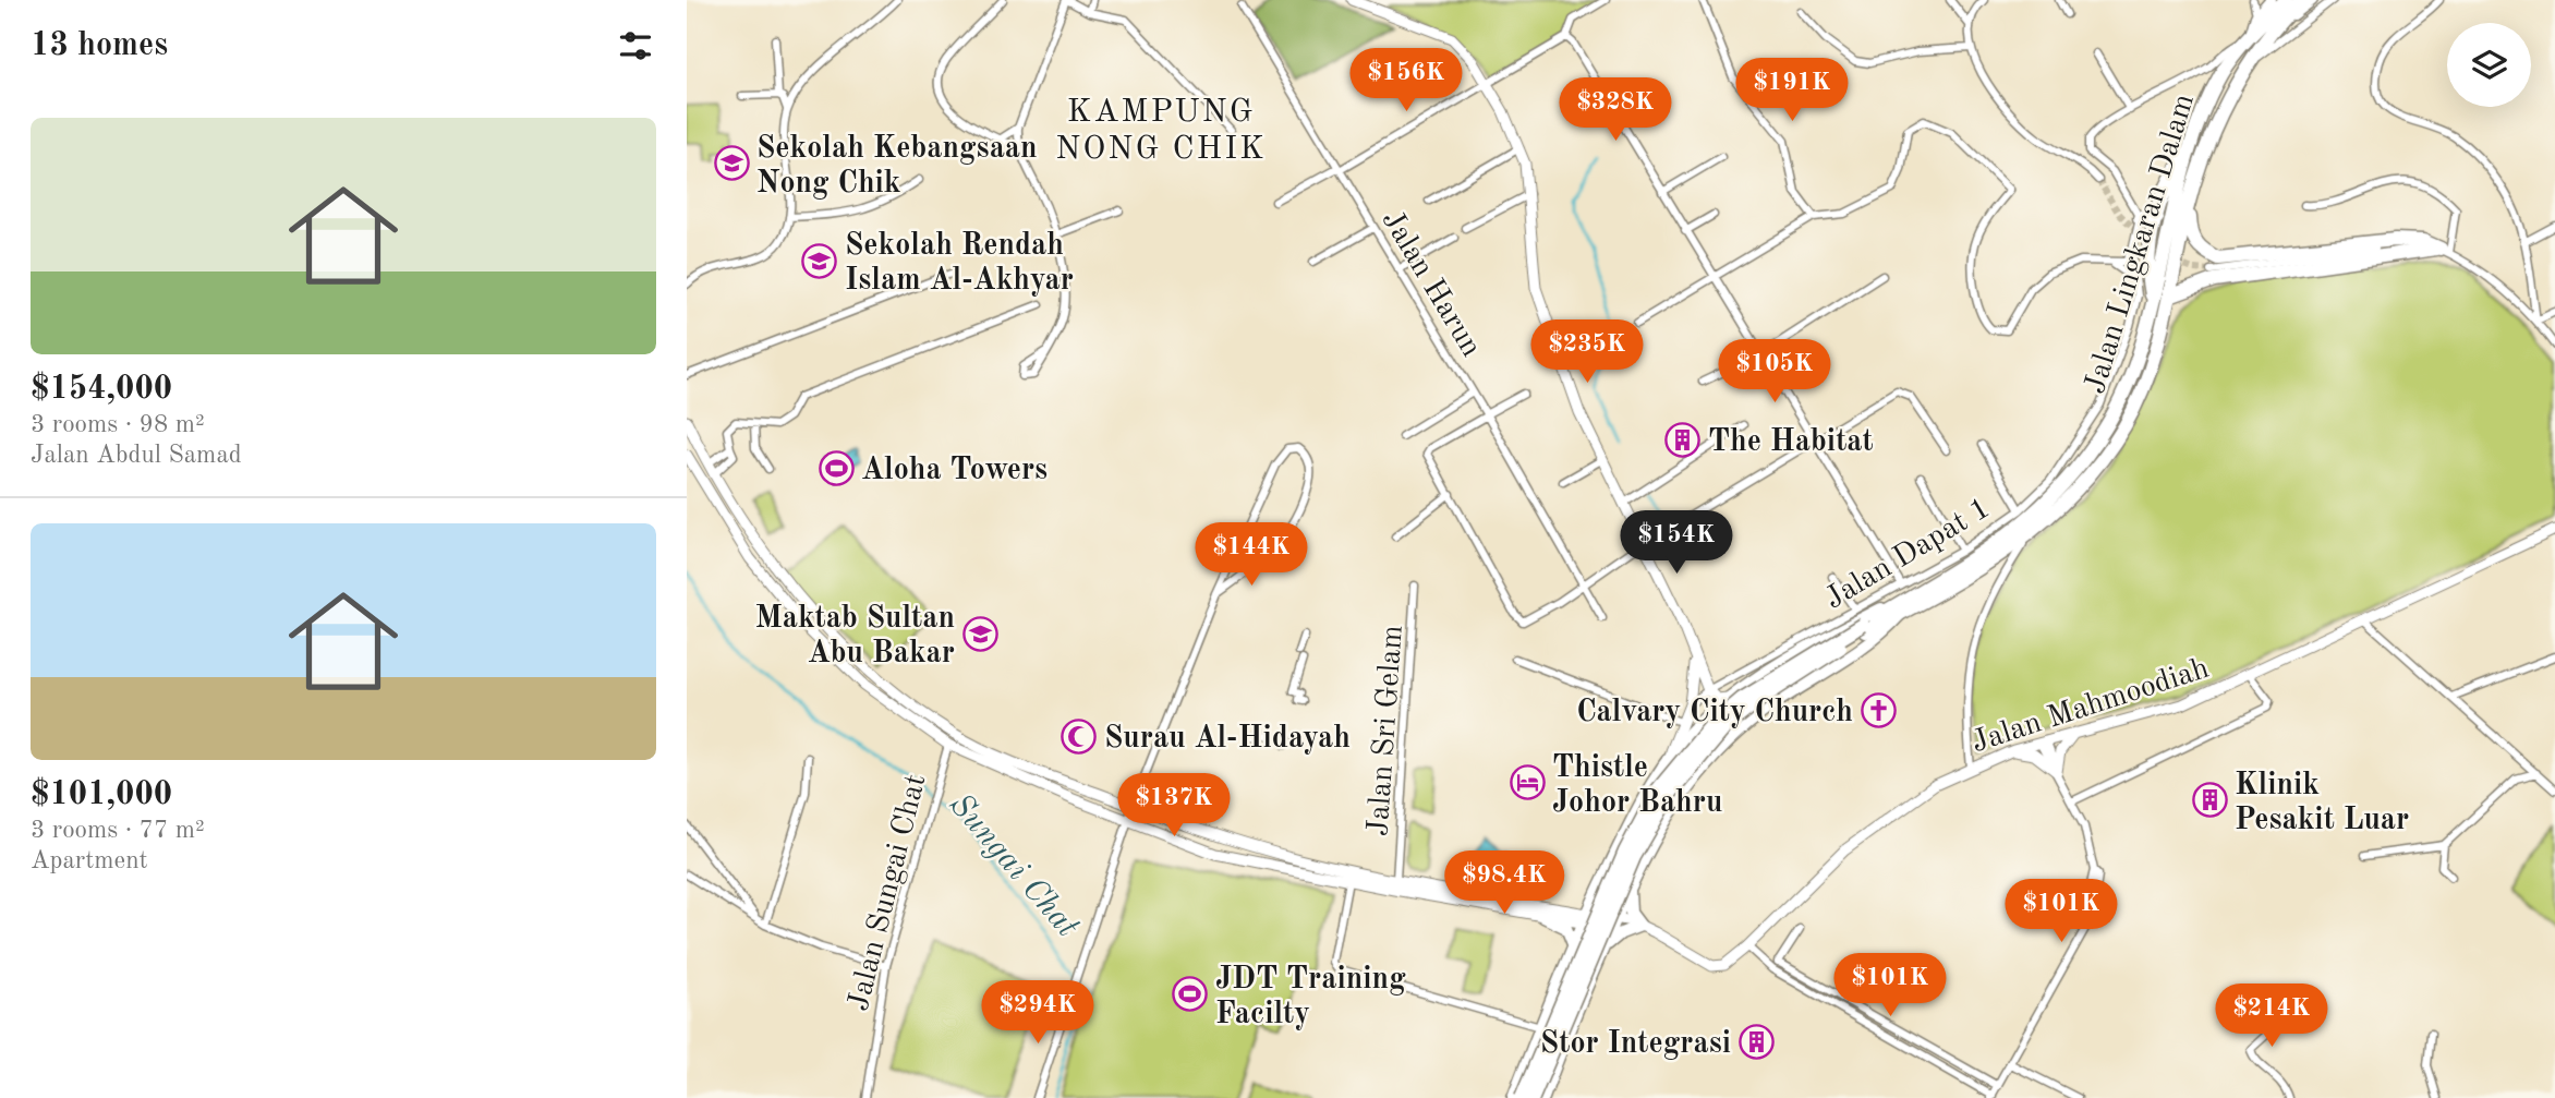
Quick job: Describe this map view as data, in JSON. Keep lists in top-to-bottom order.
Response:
{
  "streets": {
    "highway": ["Jalan Lingkaran Dalam"],
    "main road": ["Jalan Mahmoodiah", "Jalan Sungai Chat"],
    "street": ["Jalan Harun", "Jalan Dapat 1", "Jalan Sri Gelam"]
  },
  "crossings": [
    ["Jalan Lingkaran Dalam", "Jalan Sungai Chat"]
  ],
  "districts": ["KAMPUNG NONG CHIK"],
  "water": ["Sungai Chat"],
  "places": {
    "school or university": ["Sekolah Kebangsaan Nong Chik", "Sekolah Rendah Islam Al-Akhyar", "Maktab Sultan Abu Bakar"],
    "building": ["The Habitat", "Klinik Pesakit Luar", "Stor Integrasi"],
    "sports": ["Aloha Towers", "JDT Training Facilty"],
    "church": ["Calvary City Church"],
    "mosque": ["Surau Al-Hidayah"],
    "hotel": ["Thistle Johor Bahru"]
  },
  "page": {
    "heading": "13 homes",
    "price": [
      "$156K",
      "$191K",
      "$328K",
      "$235K",
      "$105K",
      "$154K",
      "$144K",
      "$137K",
      "$98.4K",
      "$101K",
      "$101K",
      "$294K",
      "$214K"
    ],
    "list": [
      {
        "name": "$154,000",
        "note": "3 rooms · 98 m² · Jalan Abdul Samad"
      },
      {
        "name": "$101,000",
        "note": "3 rooms · 77 m² · Apartment"
      }
    ]
  }
}
